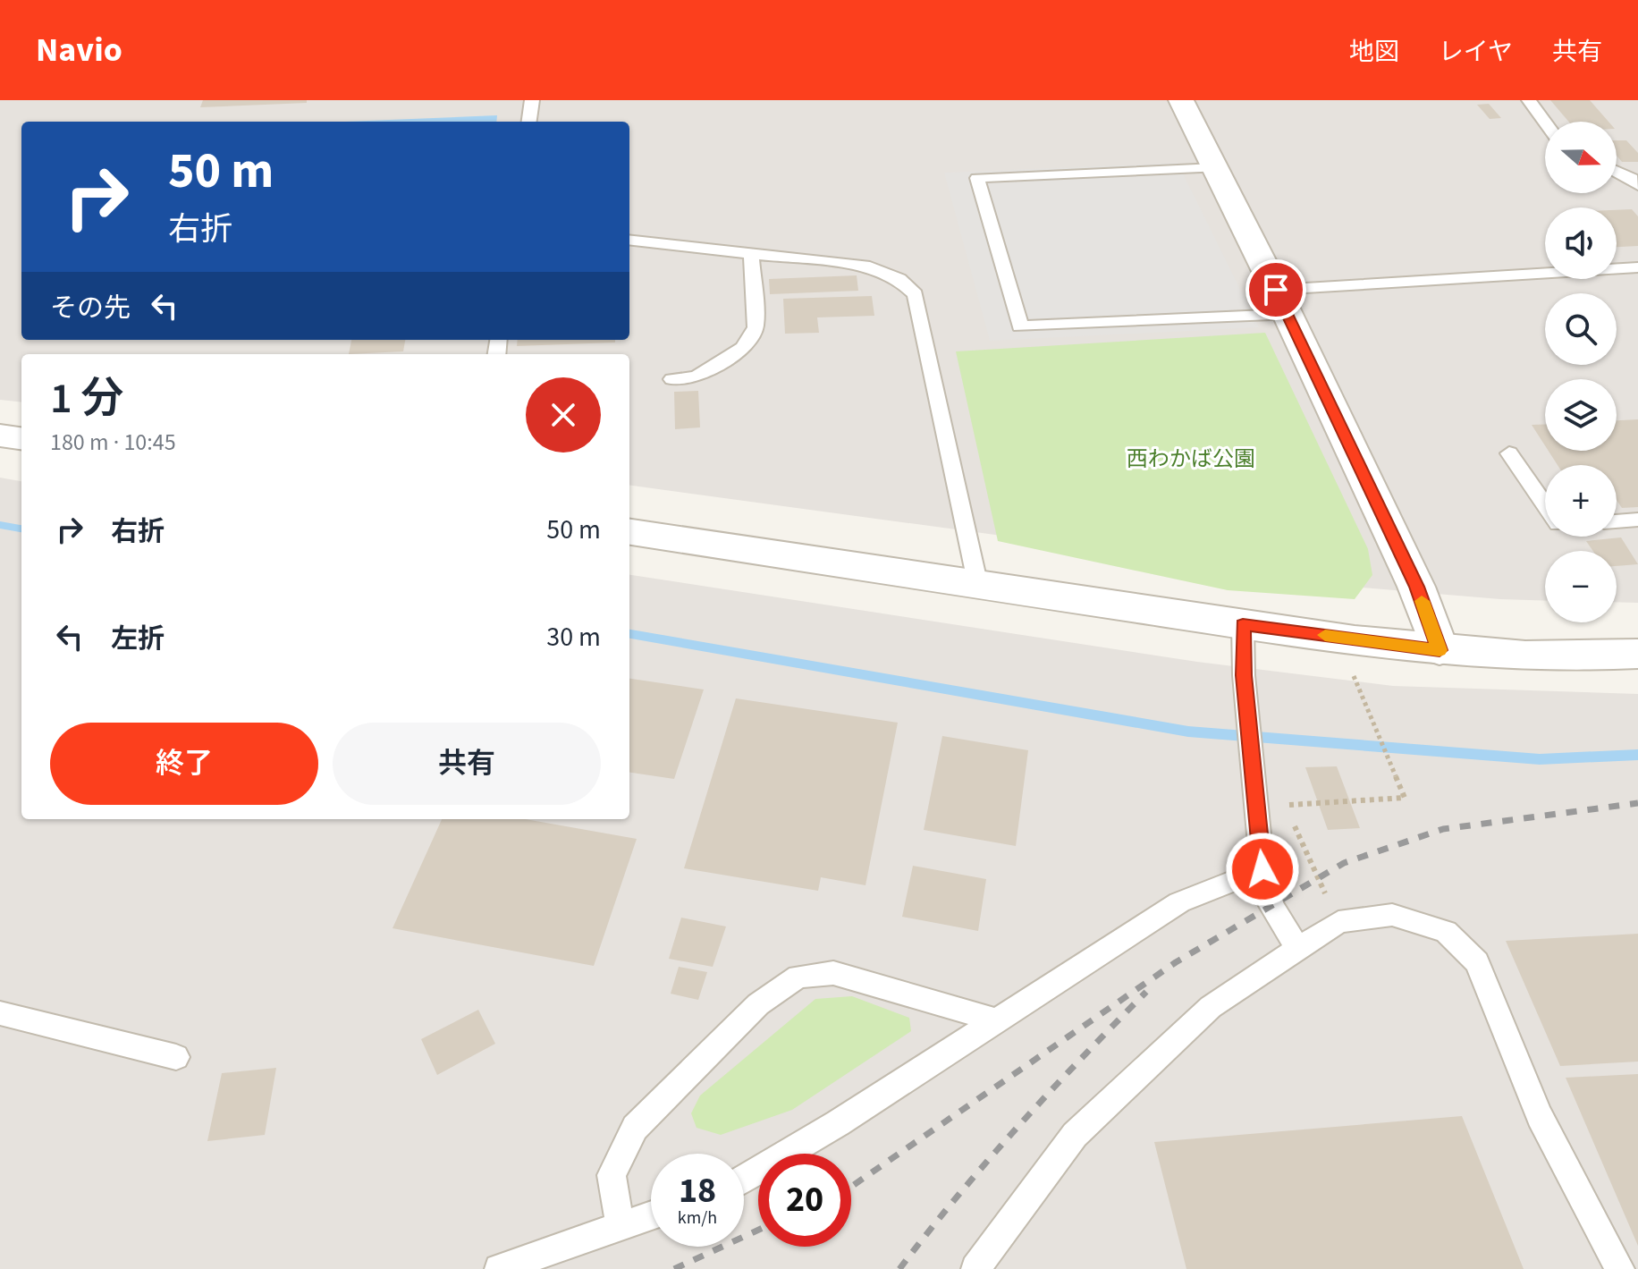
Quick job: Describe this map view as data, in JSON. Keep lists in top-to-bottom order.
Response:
{
  "parks": ["西わかば公園"],
  "north": "right",
  "page": {
    "header": "Navio",
    "nav": ["地図", "レイヤ", "共有"],
    "map_buttons": ["+", "−"],
    "turn": ["50 m", "右折"],
    "then": "その先",
    "heading": ["1 分", "180 m · 10:45"],
    "list": [
      {
        "name": "右折",
        "value": "50 m"
      },
      {
        "name": "左折",
        "value": "30 m"
      }
    ],
    "buttons": ["終了", "共有"],
    "speed": "18 km/h",
    "limit": "20"
  }
}
